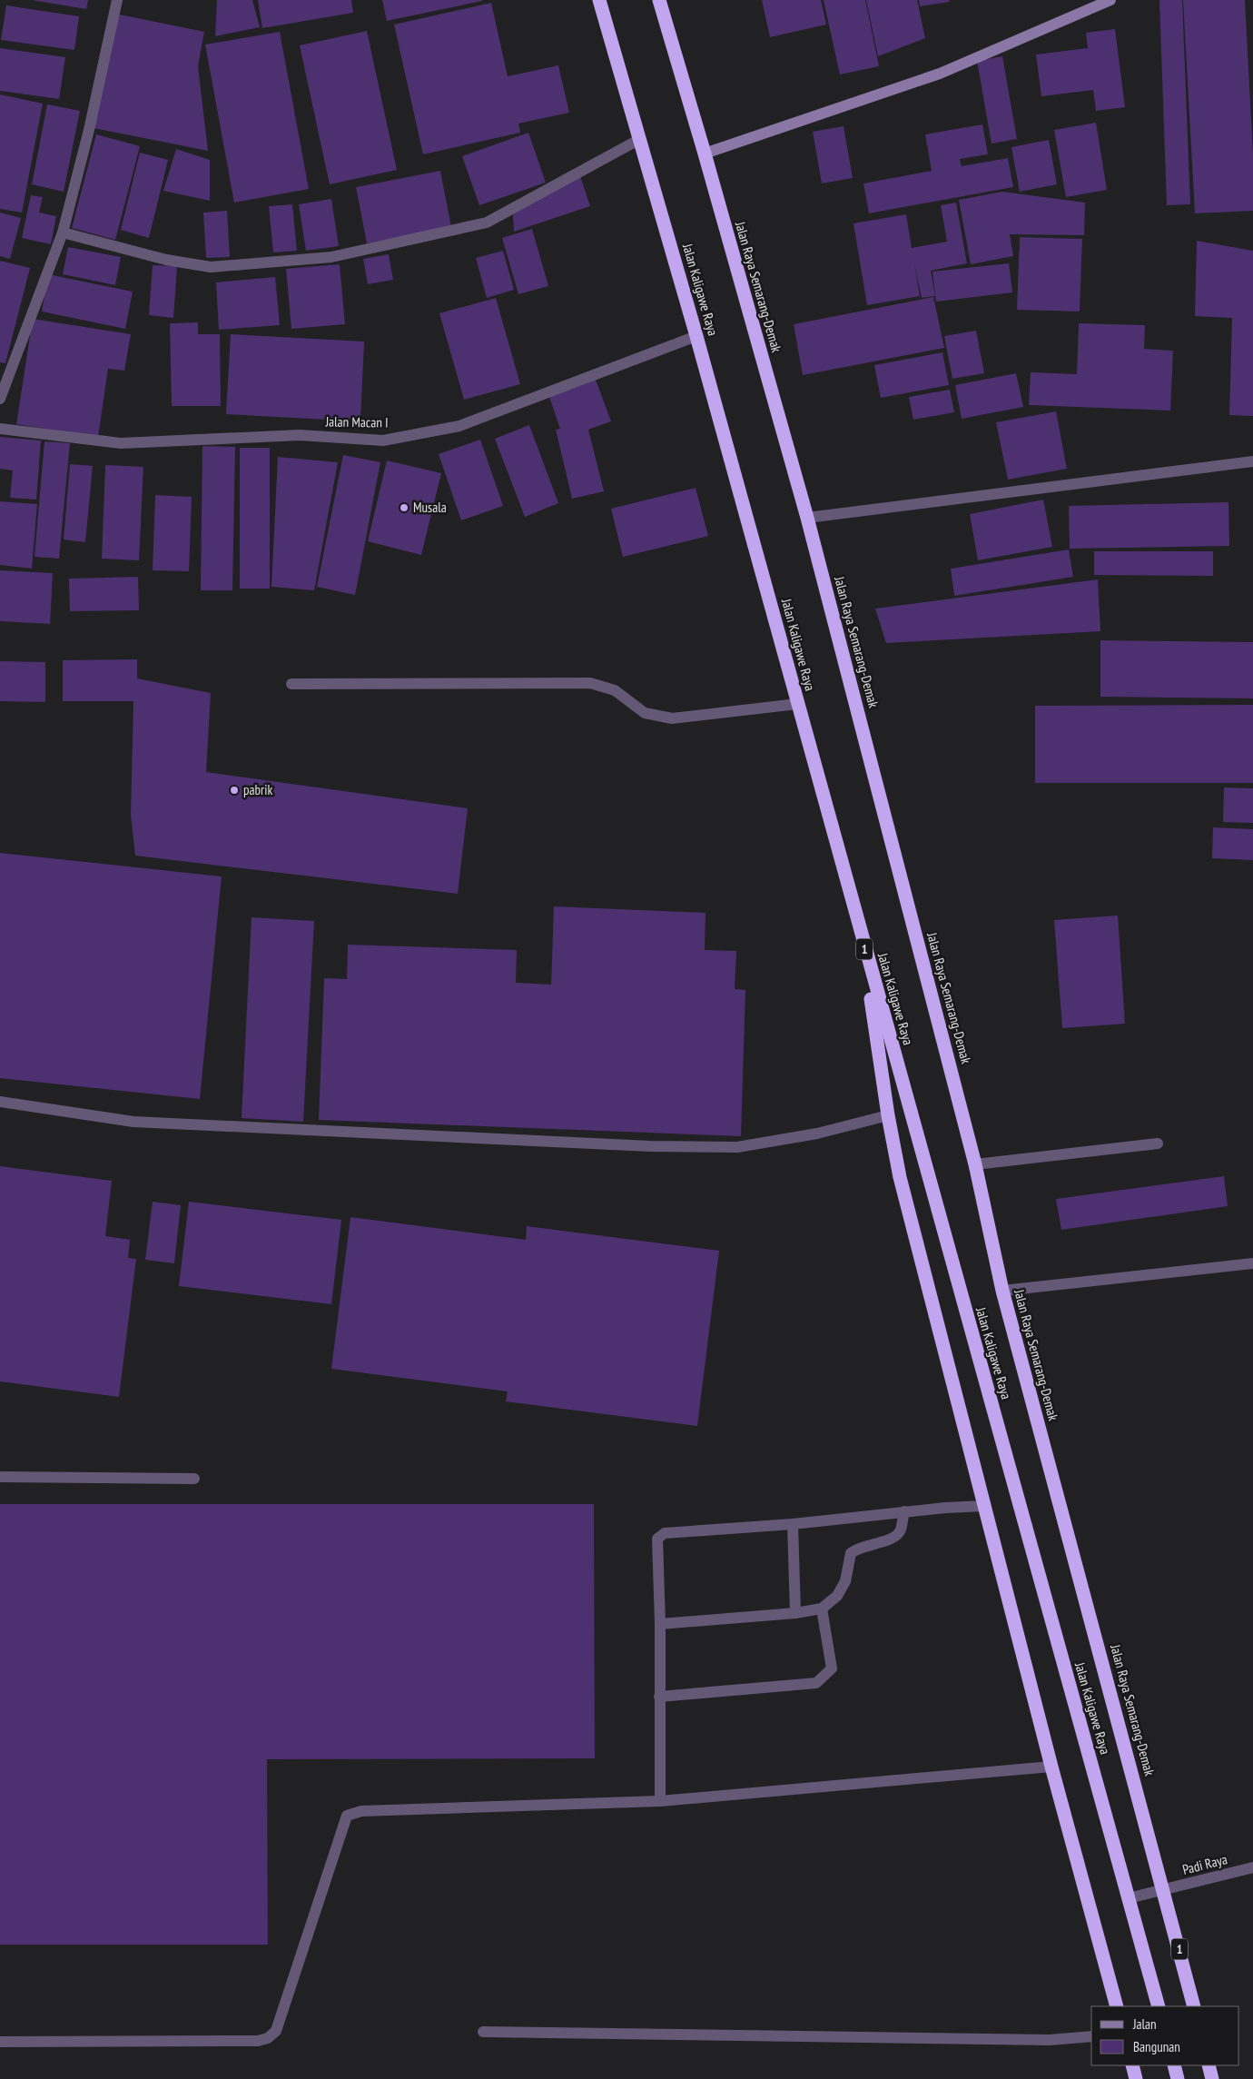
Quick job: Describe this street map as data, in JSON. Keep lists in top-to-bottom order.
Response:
{
  "streets": {
    "highway": ["Jalan Raya Semarang-Demak", "Jalan Kaligawe Raya", "1"],
    "street": ["Jalan Macan I", "Padi Raya"]
  },
  "crossings": [
    ["Jalan Raya Semarang-Demak", "Padi Raya"],
    ["Jalan Kaligawe Raya", "Jalan Macan I"],
    ["Jalan Kaligawe Raya", "Padi Raya"]
  ],
  "places": ["Musala", "pabrik"],
  "legend": ["Jalan", "Bangunan"]
}
